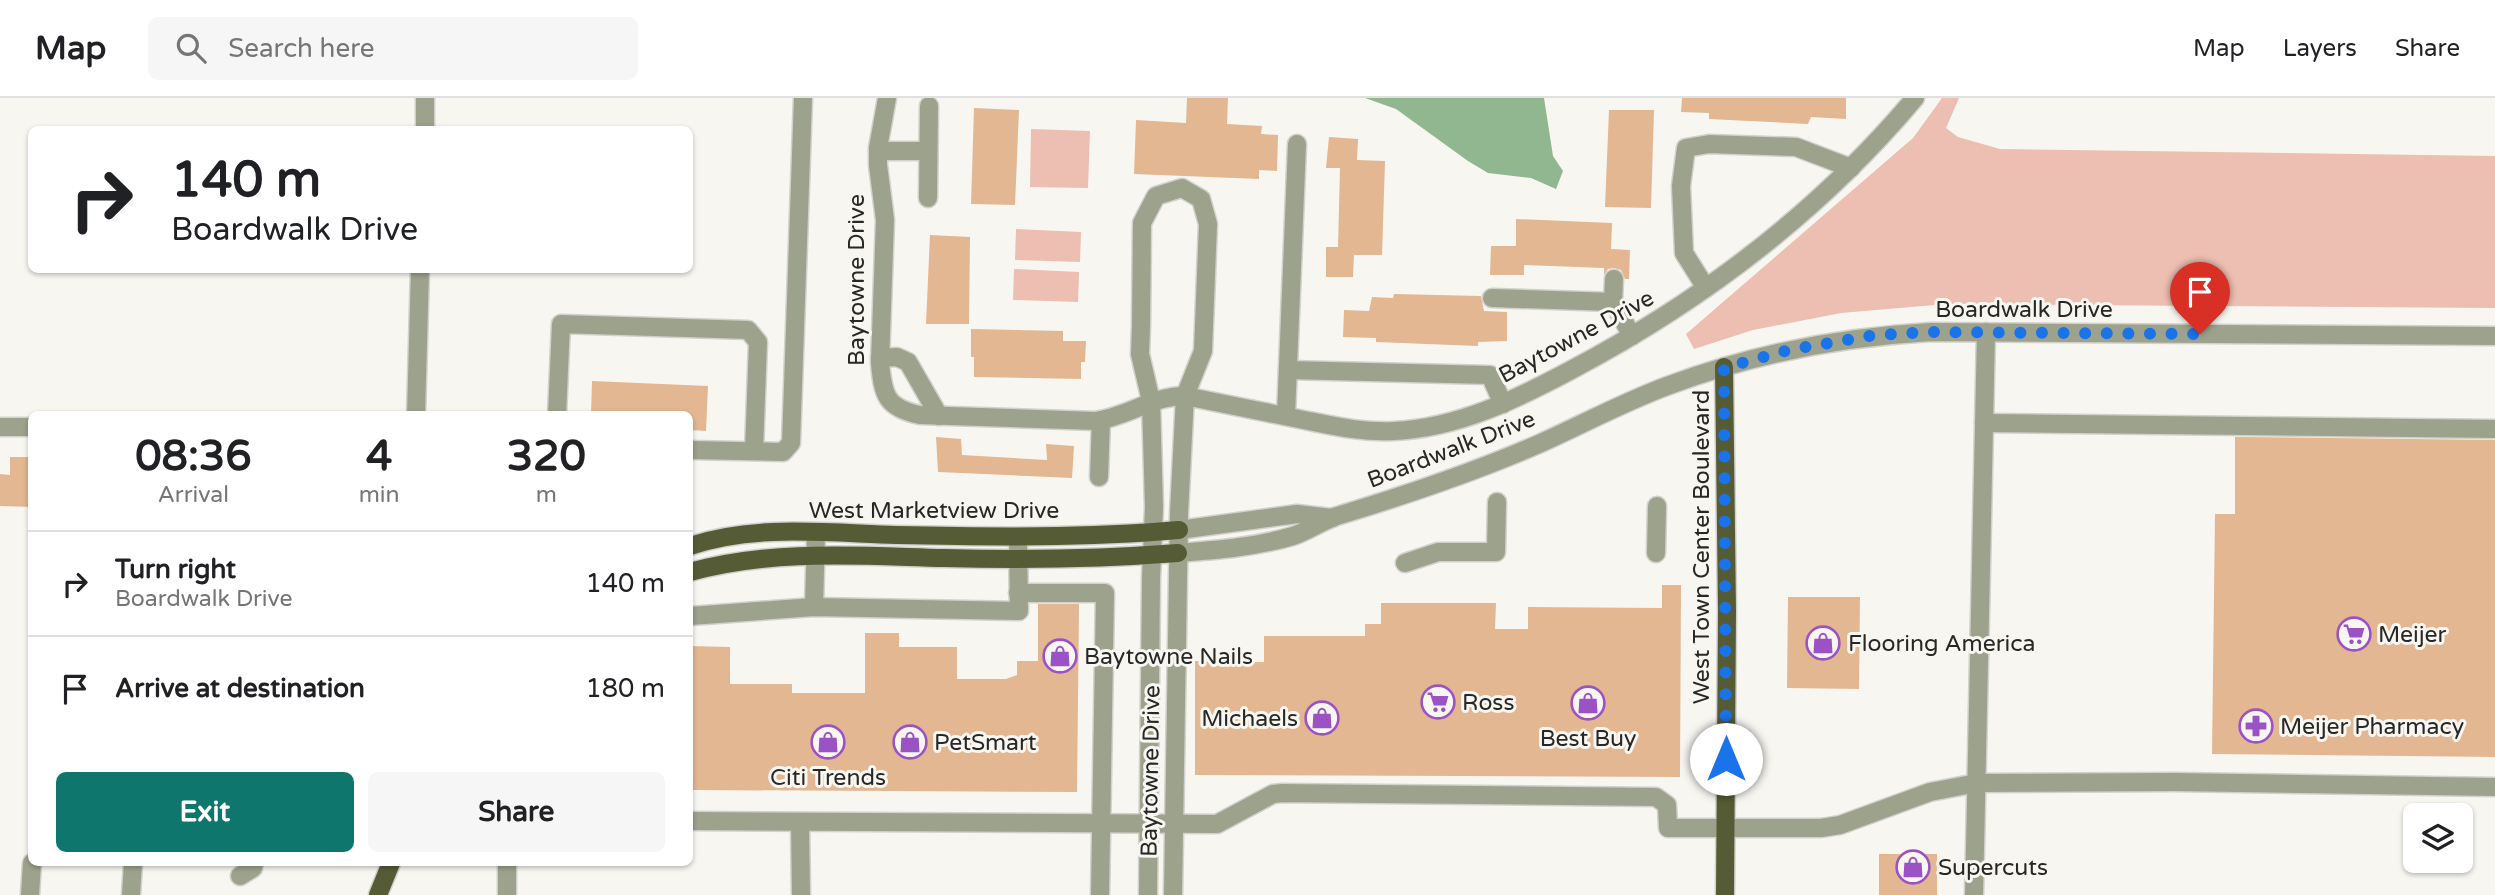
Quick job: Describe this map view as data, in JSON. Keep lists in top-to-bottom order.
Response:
{
  "streets": {
    "main road": ["West Marketview Drive", "West Town Center Boulevard"],
    "street": ["Baytowne Drive", "Boardwalk Drive"]
  },
  "crossings": [
    ["Baytowne Drive", "Boardwalk Drive"],
    ["Baytowne Drive", "West Marketview Drive"],
    ["Boardwalk Drive", "West Marketview Drive"],
    ["Boardwalk Drive", "West Town Center Boulevard"]
  ],
  "places": {
    "supermarket": ["Meijer", "Ross"],
    "shop": [
      "Flooring America",
      "Baytowne Nails",
      "Best Buy",
      "Michaels",
      "Citi Trends",
      "PetSmart",
      "Supercuts"
    ],
    "pharmacy": ["Meijer Pharmacy"]
  },
  "page": {
    "header": "Map",
    "search": "Search here",
    "nav": ["Map", "Layers", "Share"],
    "turn": ["140 m", "Boardwalk Drive"],
    "eta": [
      "08:36",
      "Arrival",
      "4",
      "min",
      "320",
      "m"
    ],
    "list": [
      {
        "name": "Turn right",
        "note": "Boardwalk Drive",
        "value": "140 m"
      },
      {
        "name": "Arrive at destination",
        "value": "180 m"
      }
    ],
    "buttons": ["Exit", "Share"]
  }
}
